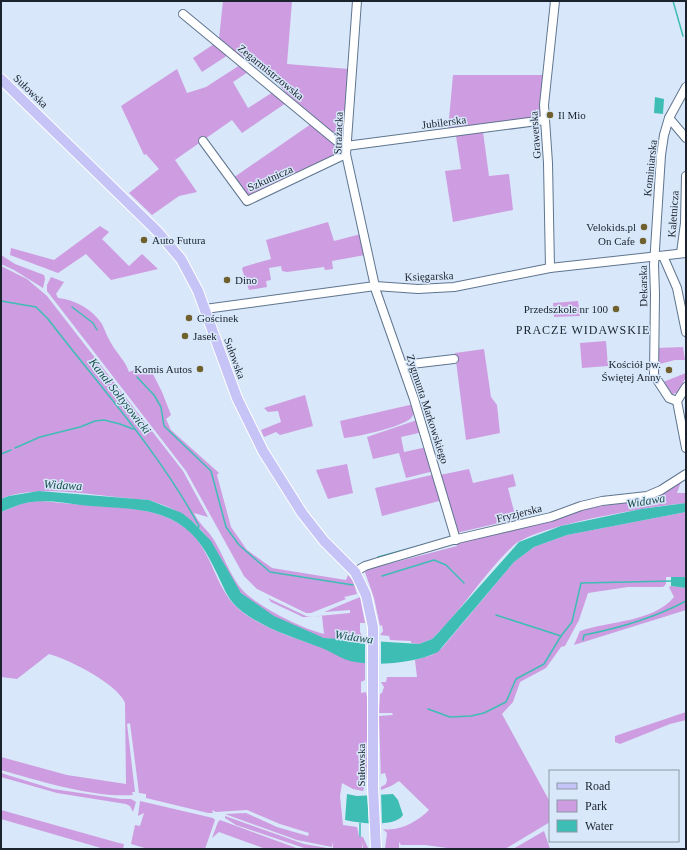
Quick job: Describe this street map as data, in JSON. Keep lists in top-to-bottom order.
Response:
{
  "streets": {
    "main road": ["Sułowska"],
    "street": [
      "Zegarmistrzowska",
      "Jubilerska",
      "Strażacka",
      "Grawerska",
      "Kominiarska",
      "Szkutnicza",
      "Kaletnicza",
      "Księgarska",
      "Dekarska",
      "Zygmunta Markowskiego",
      "Fryzjerska"
    ]
  },
  "crossings": [
    ["Zegarmistrzowska", "Jubilerska"],
    ["Zegarmistrzowska", "Strażacka"],
    ["Zegarmistrzowska", "Szkutnicza"],
    ["Sułowska", "Księgarska"],
    ["Sułowska", "Fryzjerska"],
    ["Jubilerska", "Strażacka"],
    ["Jubilerska", "Grawerska"],
    ["Jubilerska", "Szkutnicza"],
    ["Strażacka", "Szkutnicza"],
    ["Strażacka", "Księgarska"],
    ["Strażacka", "Zygmunta Markowskiego"],
    ["Grawerska", "Księgarska"],
    ["Kominiarska", "Księgarska"],
    ["Kominiarska", "Dekarska"],
    ["Kaletnicza", "Księgarska"],
    ["Księgarska", "Dekarska"],
    ["Księgarska", "Zygmunta Markowskiego"],
    ["Zygmunta Markowskiego", "Fryzjerska"]
  ],
  "districts": ["PRACZE WIDAWSKIE"],
  "water": ["Kanał Sołtysowicki", "Widawa"],
  "places": [
    "Il Mio",
    "Velokids.pl",
    "Auto Futura",
    "On Cafe",
    "Dino",
    "Przedszkole nr 100",
    "Gościnek",
    "Jasek",
    "Komis Autos",
    "Kościół pw. Świętej Anny"
  ],
  "legend": ["Road", "Park", "Water"]
}
